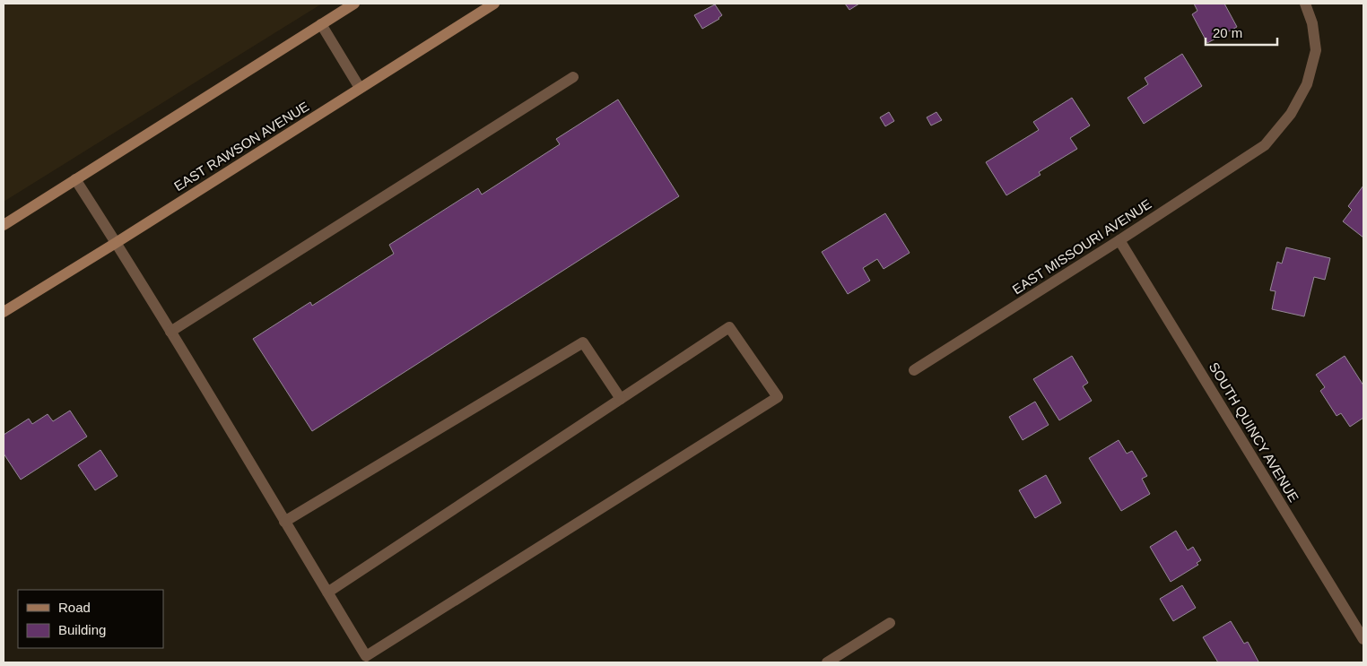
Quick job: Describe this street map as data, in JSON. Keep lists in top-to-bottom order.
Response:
{
  "streets": {
    "main road": ["EAST RAWSON AVENUE"],
    "street": ["EAST MISSOURI AVENUE", "SOUTH QUINCY AVENUE"]
  },
  "crossings": [
    ["EAST MISSOURI AVENUE", "SOUTH QUINCY AVENUE"]
  ],
  "legend": ["Road", "Building"],
  "scale_bar": "20 m"
}
